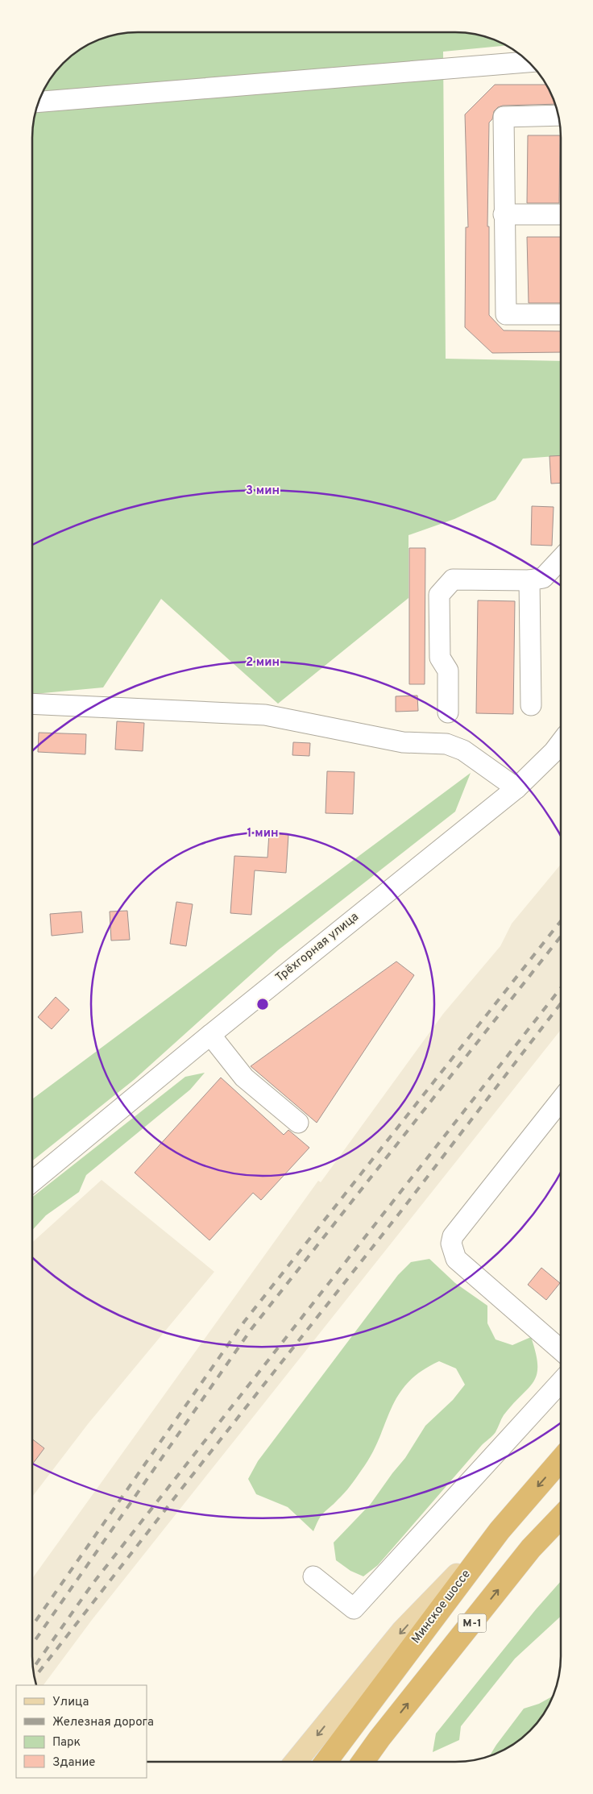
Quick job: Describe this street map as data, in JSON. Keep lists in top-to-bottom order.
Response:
{
  "streets": {
    "highway": ["Минское шоссе", "М-1"],
    "street": ["Трёхгорная улица"]
  },
  "legend": [
    "Улица",
    "Железная дорога",
    "Парк",
    "Здание"
  ],
  "rings": ["3 мин", "2 мин", "1 мин"]
}
